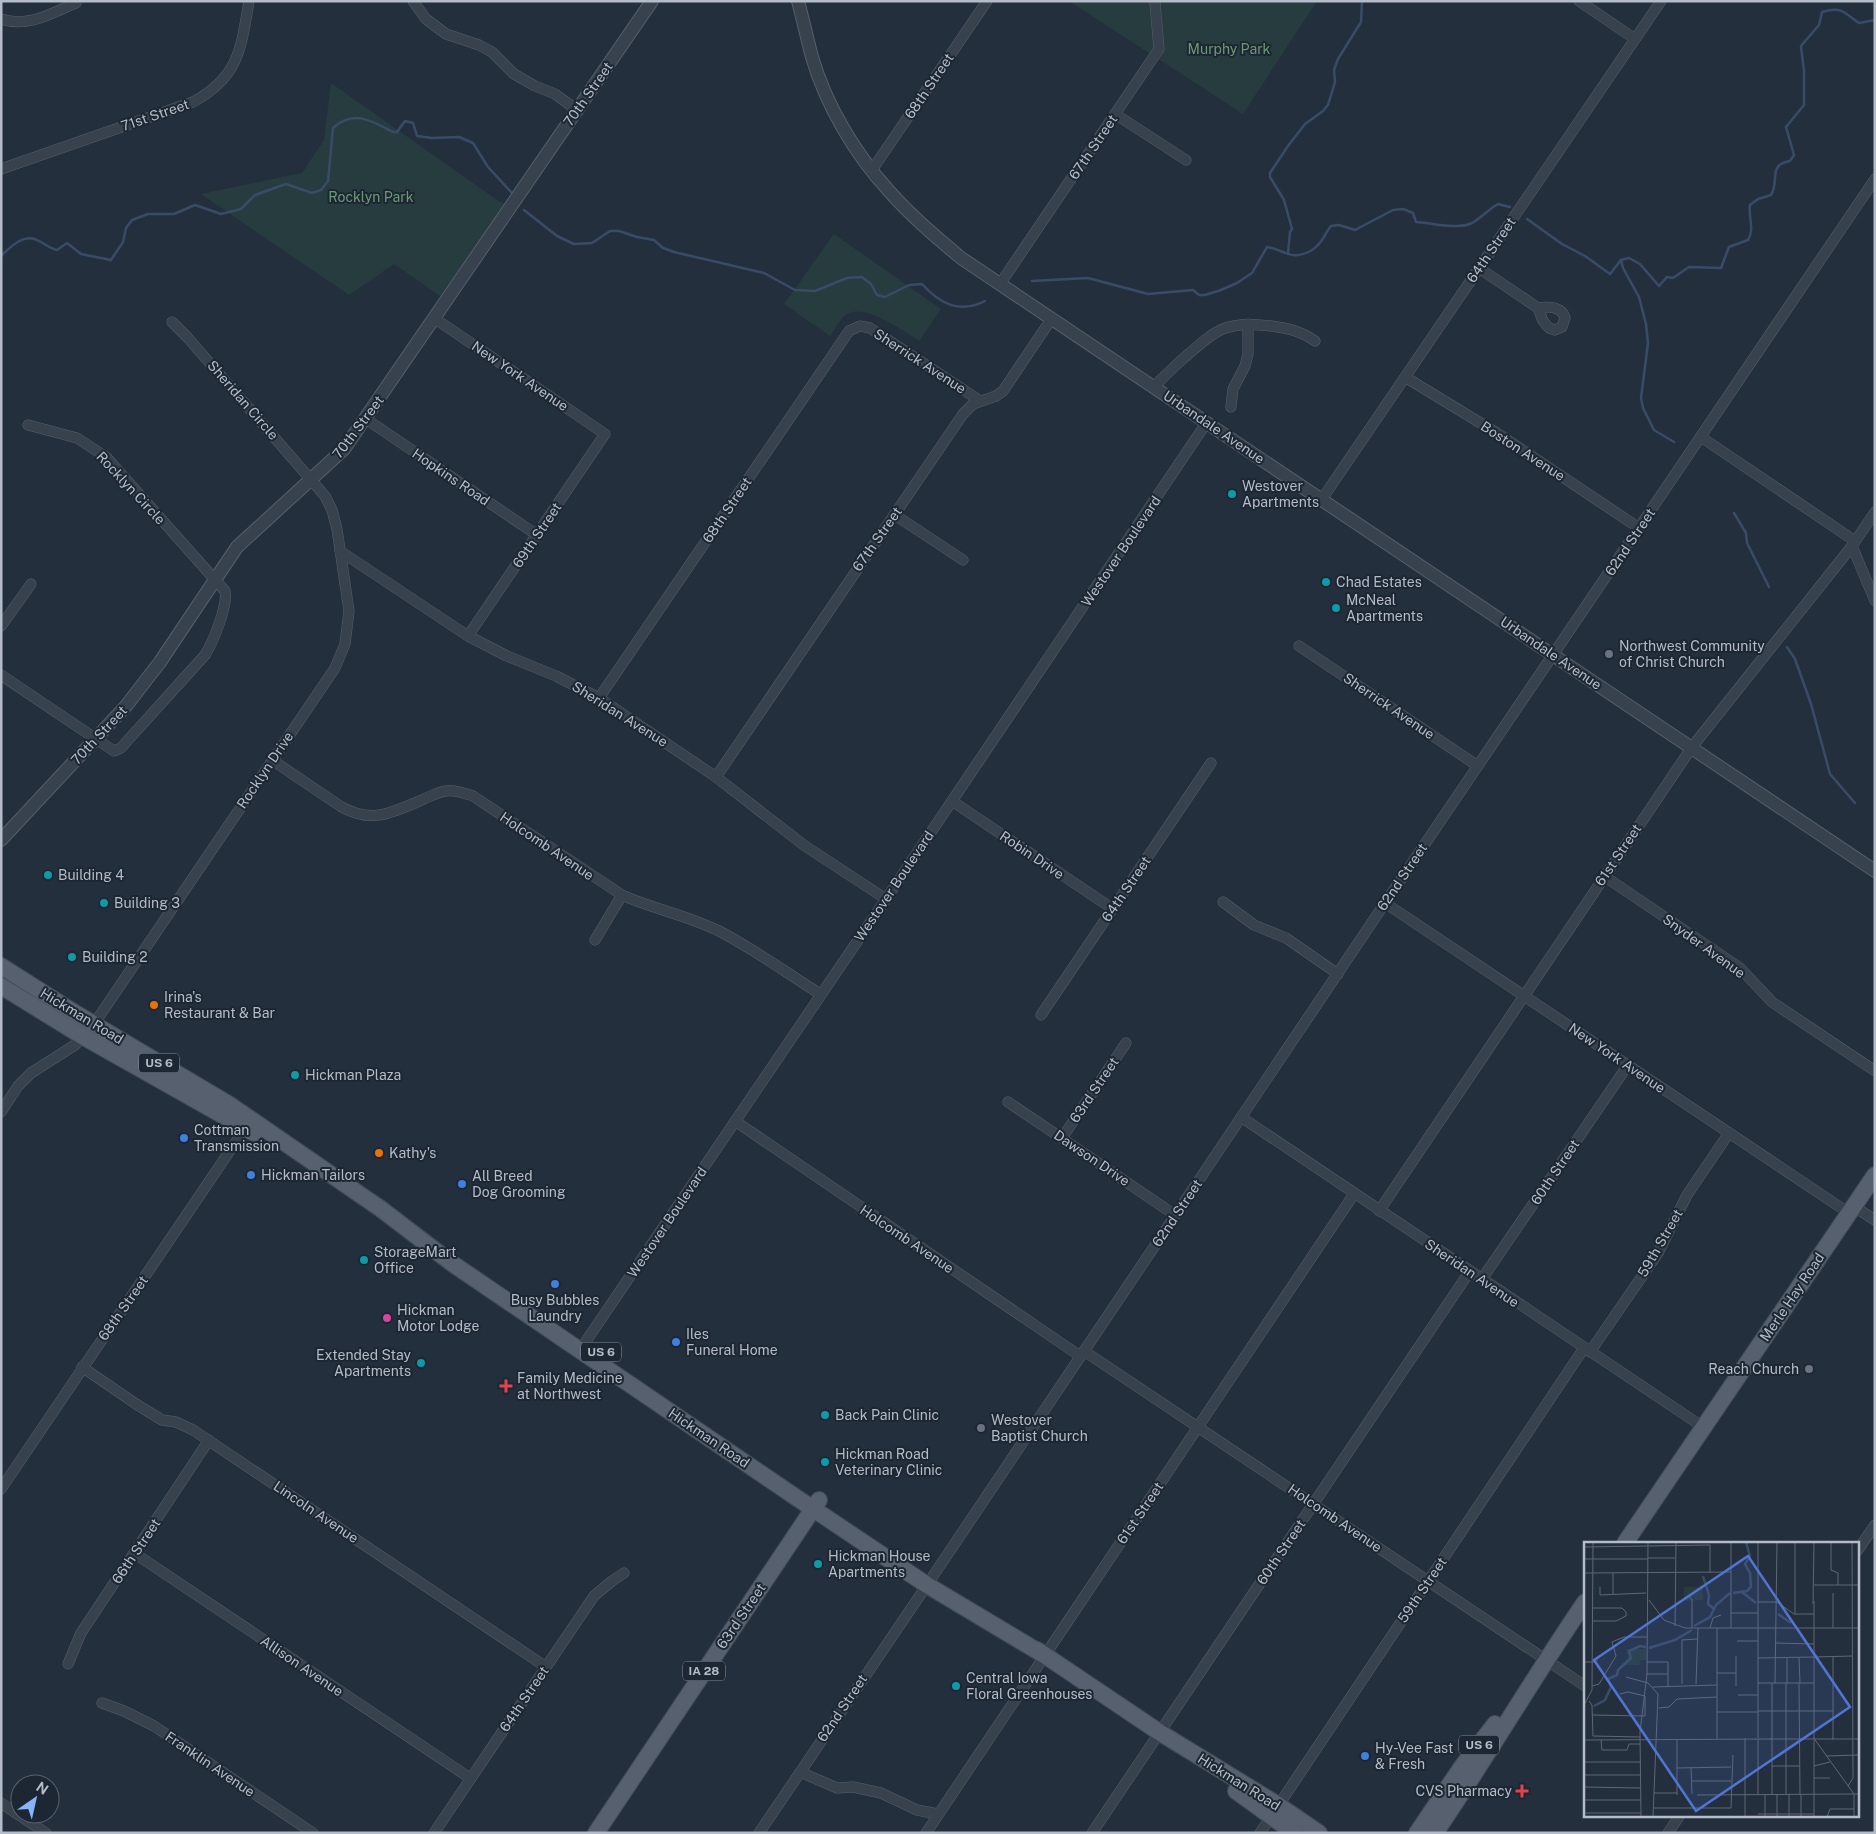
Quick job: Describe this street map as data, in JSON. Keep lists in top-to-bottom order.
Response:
{
  "streets": {
    "main road": [
      "Hickman Road",
      "US 6",
      "63rd Street",
      "Merle Hay Road",
      "IA 28"
    ],
    "street": [
      "68th Street",
      "70th Street",
      "71st Street",
      "67th Street",
      "64th Street",
      "Sherrick Avenue",
      "New York Avenue",
      "Sheridan Circle",
      "Urbandale Avenue",
      "Boston Avenue",
      "Hopkins Road",
      "Rocklyn Circle",
      "69th Street",
      "62nd Street",
      "Westover Boulevard",
      "Sheridan Avenue",
      "Rocklyn Drive",
      "Holcomb Avenue",
      "Robin Drive",
      "61st Street",
      "Snyder Avenue",
      "Dawson Drive",
      "60th Street",
      "59th Street",
      "Lincoln Avenue",
      "66th Street",
      "Allison Avenue",
      "Franklin Avenue"
    ]
  },
  "crossings": [
    ["68th Street", "Sherrick Avenue"],
    ["68th Street", "Urbandale Avenue"],
    ["68th Street", "Sheridan Avenue"],
    ["68th Street", "Hickman Road"],
    ["68th Street", "Lincoln Avenue"],
    ["70th Street", "New York Avenue"],
    ["70th Street", "Sheridan Circle"],
    ["70th Street", "Hopkins Road"],
    ["70th Street", "Rocklyn Circle"],
    ["70th Street", "Rocklyn Drive"],
    ["67th Street", "Sherrick Avenue"],
    ["67th Street", "Urbandale Avenue"],
    ["67th Street", "Sheridan Avenue"],
    ["64th Street", "Urbandale Avenue"],
    ["64th Street", "Boston Avenue"],
    ["64th Street", "Robin Drive"],
    ["64th Street", "Lincoln Avenue"],
    ["64th Street", "Allison Avenue"],
    ["Sherrick Avenue", "62nd Street"],
    ["New York Avenue", "69th Street"],
    ["New York Avenue", "62nd Street"],
    ["New York Avenue", "61st Street"],
    ["New York Avenue", "60th Street"],
    ["New York Avenue", "59th Street"],
    ["New York Avenue", "Merle Hay Road"],
    ["Sheridan Circle", "Rocklyn Drive"],
    ["Urbandale Avenue", "62nd Street"],
    ["Urbandale Avenue", "Westover Boulevard"],
    ["Urbandale Avenue", "61st Street"],
    ["Boston Avenue", "62nd Street"],
    ["Hopkins Road", "69th Street"],
    ["69th Street", "Sheridan Avenue"],
    ["62nd Street", "Sheridan Avenue"],
    ["62nd Street", "Holcomb Avenue"],
    ["62nd Street", "Hickman Road"],
    ["62nd Street", "Dawson Drive"],
    ["Westover Boulevard", "Sheridan Avenue"],
    ["Westover Boulevard", "Holcomb Avenue"],
    ["Westover Boulevard", "Robin Drive"],
    ["Westover Boulevard", "Hickman Road"],
    ["Sheridan Avenue", "Rocklyn Drive"],
    ["Sheridan Avenue", "61st Street"],
    ["Sheridan Avenue", "60th Street"],
    ["Sheridan Avenue", "59th Street"],
    ["Sheridan Avenue", "Merle Hay Road"],
    ["Rocklyn Drive", "Holcomb Avenue"],
    ["Rocklyn Drive", "Hickman Road"],
    ["Holcomb Avenue", "61st Street"],
    ["Holcomb Avenue", "US 6"],
    ["Holcomb Avenue", "60th Street"],
    ["Holcomb Avenue", "59th Street"],
    ["61st Street", "Snyder Avenue"],
    ["61st Street", "Hickman Road"],
    ["Hickman Road", "63rd Street"],
    ["Hickman Road", "60th Street"],
    ["Hickman Road", "59th Street"],
    ["63rd Street", "Dawson Drive"],
    ["Lincoln Avenue", "66th Street"],
    ["66th Street", "Allison Avenue"]
  ],
  "parks": ["Murphy Park", "Rocklyn Park"],
  "places": {
    "other": [
      "Westover Apartments",
      "Chad Estates",
      "McNeal Apartments",
      "Northwest Community of Christ Church",
      "Building 4",
      "Building 3",
      "Building 2",
      "Irina's Restaurant & Bar",
      "Hickman Plaza",
      "Cottman Transmission",
      "Kathy's",
      "Hickman Tailors",
      "All Breed Dog Grooming",
      "StorageMart Office",
      "Busy Bubbles Laundry",
      "Hickman Motor Lodge",
      "Iles Funeral Home",
      "Extended Stay Apartments",
      "Reach Church",
      "Back Pain Clinic",
      "Westover Baptist Church",
      "Hickman Road Veterinary Clinic",
      "Hickman House Apartments",
      "Central Iowa Floral Greenhouses",
      "Hy-Vee Fast & Fresh"
    ],
    "health": ["Family Medicine at Northwest", "CVS Pharmacy"]
  },
  "north": "top right"
}
